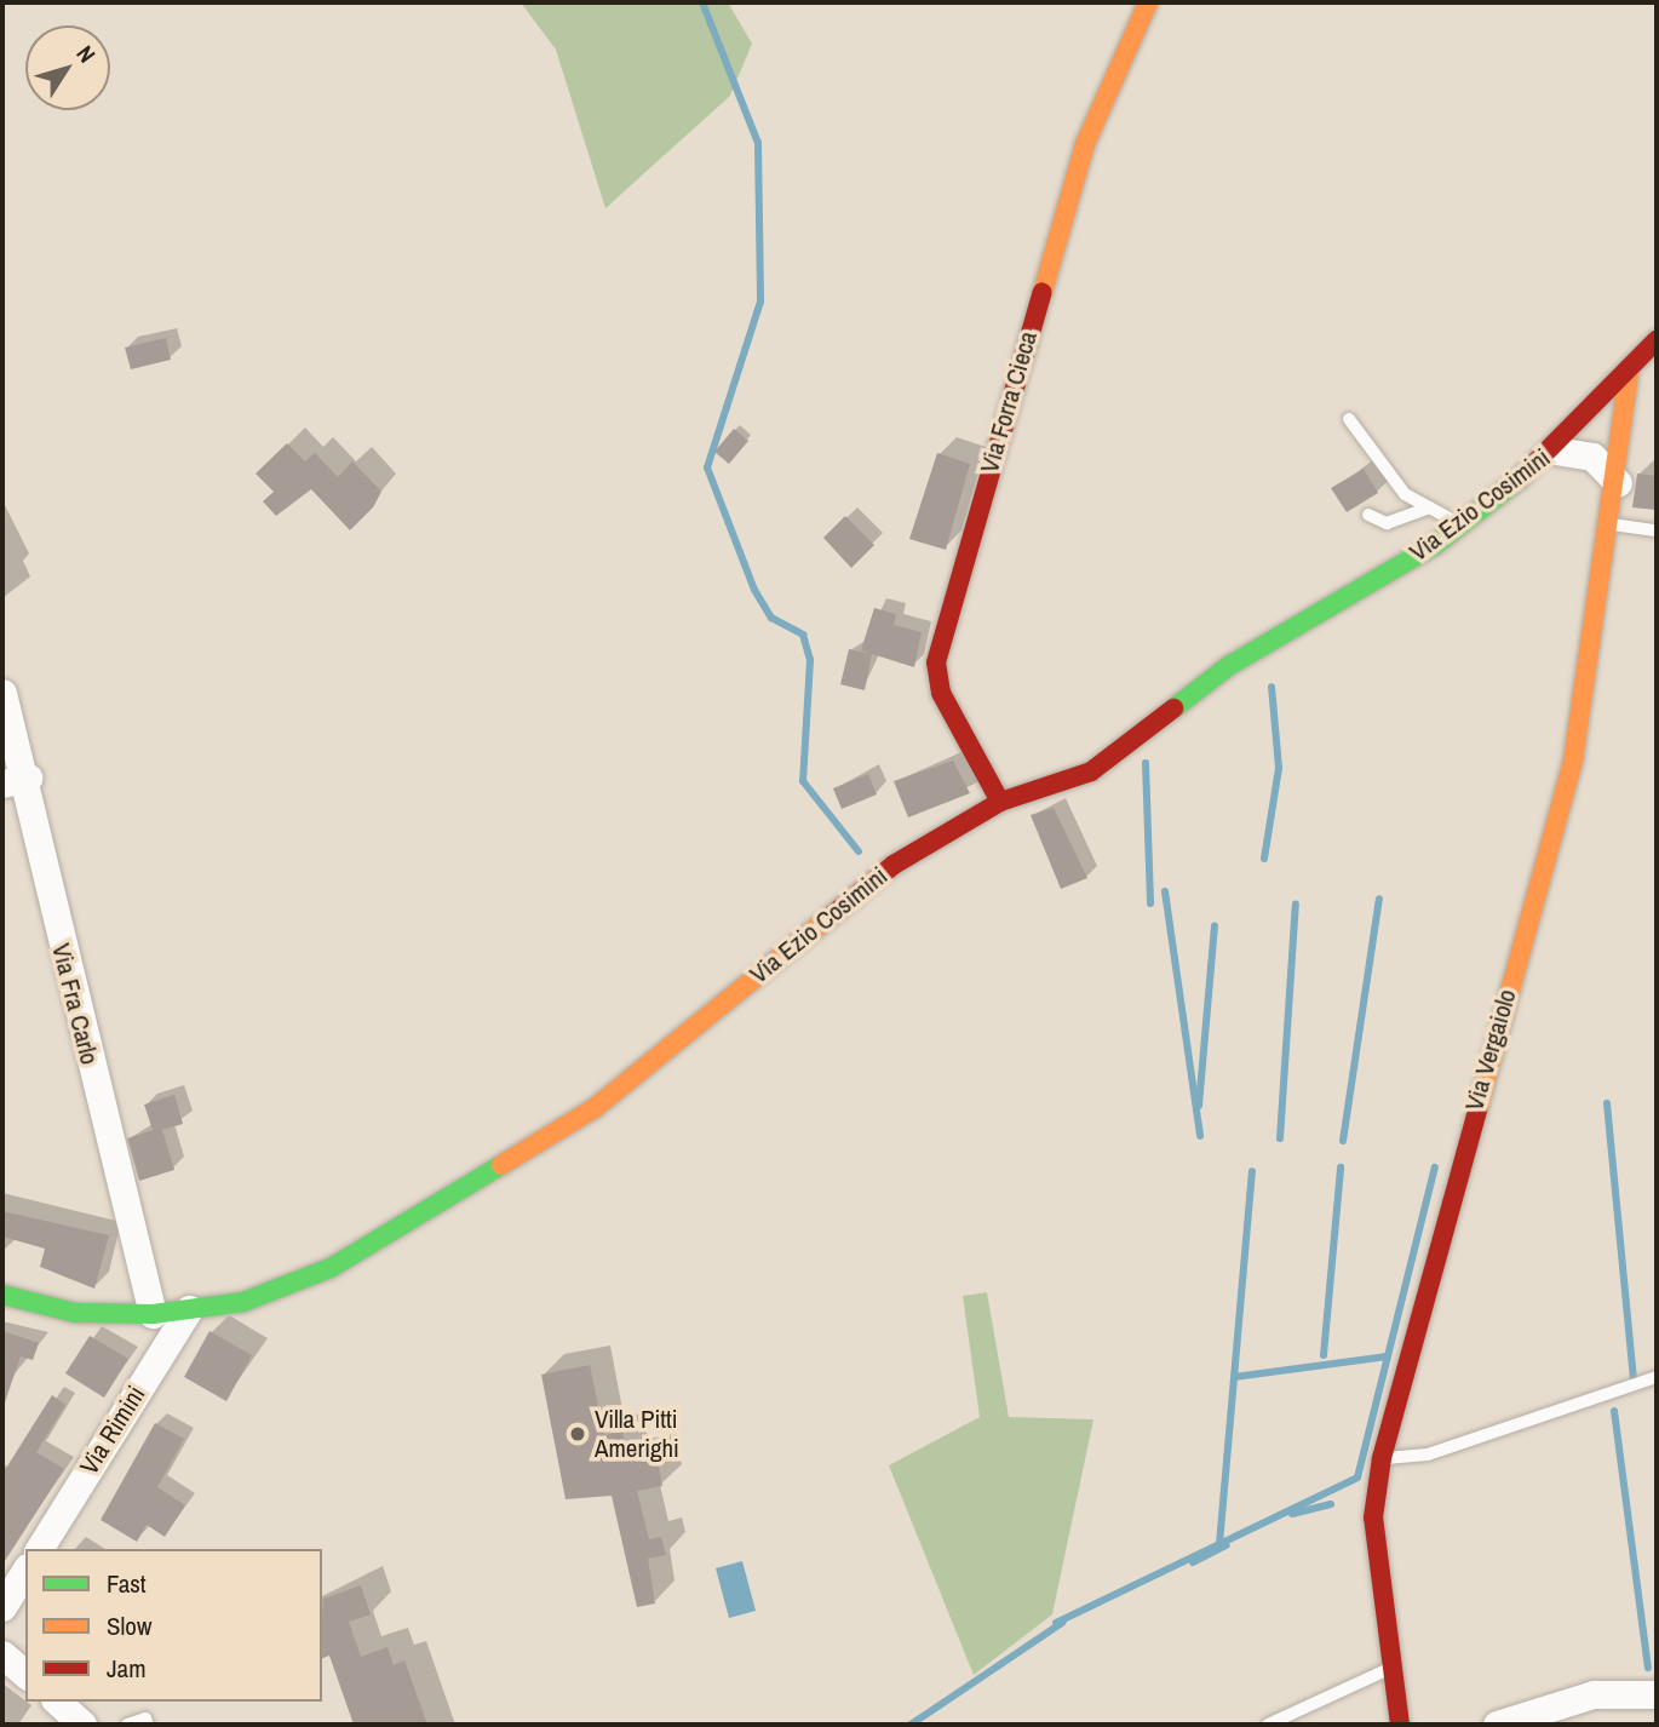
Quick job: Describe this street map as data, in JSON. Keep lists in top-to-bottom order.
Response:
{
  "streets": {
    "street": [
      "Via Forra Cieca",
      "Via Ezio Cosimini",
      "Via Fra Carlo",
      "Via Vergaiolo",
      "Via Rimini"
    ]
  },
  "crossings": [
    ["Via Forra Cieca", "Via Ezio Cosimini"],
    ["Via Ezio Cosimini", "Via Fra Carlo"],
    ["Via Ezio Cosimini", "Via Vergaiolo"],
    ["Via Ezio Cosimini", "Via Rimini"]
  ],
  "places": ["Villa Pitti Amerighi"],
  "legend": ["Fast", "Slow", "Jam"],
  "north": "top right"
}
